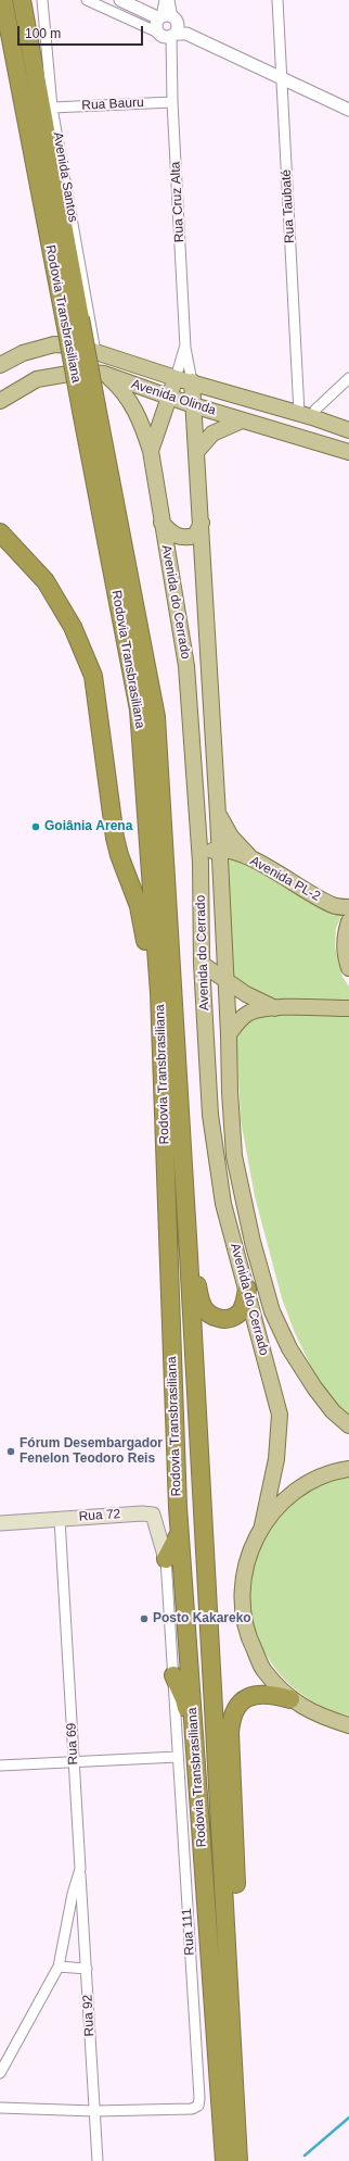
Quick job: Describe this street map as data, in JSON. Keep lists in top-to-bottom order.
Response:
{
  "streets": {
    "highway": ["Rodovia Transbrasiliana"],
    "main road": [
      "Avenida Olinda",
      "Avenida do Cerrado",
      "Avenida PL-2",
      "Rua 72"
    ],
    "street": [
      "Rua Bauru",
      "Avenida Santos",
      "Rua Cruz Alta",
      "Rua Taubaté",
      "Rua 69",
      "Rua 111",
      "Rua 92"
    ]
  },
  "crossings": [
    ["Rua Bauru", "Avenida Santos"],
    ["Rua Bauru", "Rua Cruz Alta"],
    ["Avenida Santos", "Avenida Olinda"],
    ["Rua Cruz Alta", "Avenida Olinda"],
    ["Rua Cruz Alta", "Avenida do Cerrado"],
    ["Rua Taubaté", "Avenida Olinda"],
    ["Avenida Olinda", "Avenida do Cerrado"],
    ["Avenida do Cerrado", "Avenida PL-2"],
    ["Rua 72", "Rua 69"],
    ["Rua 72", "Rua 111"],
    ["Rua 69", "Rua 92"],
    ["Rua 111", "Rua 92"]
  ],
  "places": ["Goiânia Arena", "Fórum Desembargador Fenelon Teodoro Reis", "Posto Kakareko"],
  "scale_bar": "100 m"
}
